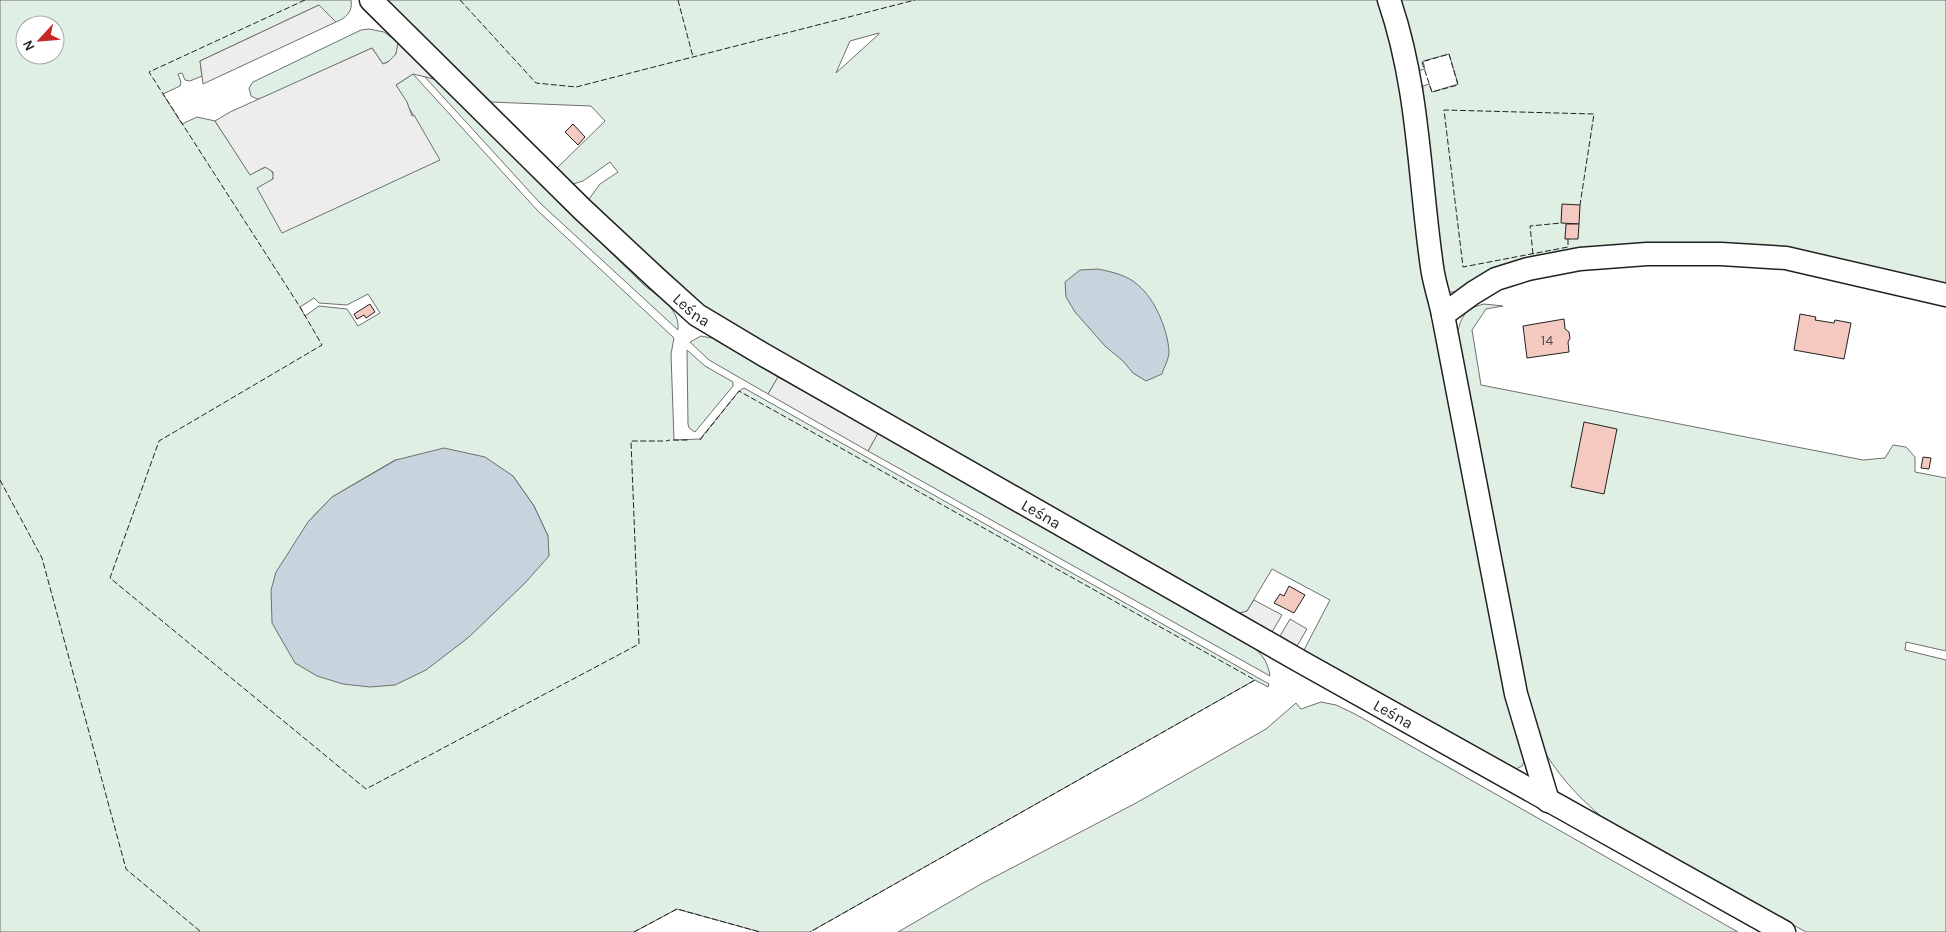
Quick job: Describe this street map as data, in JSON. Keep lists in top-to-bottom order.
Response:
{
  "streets": {
    "street": ["Leśna"]
  },
  "house_numbers": ["14"],
  "north": "bottom left"
}
